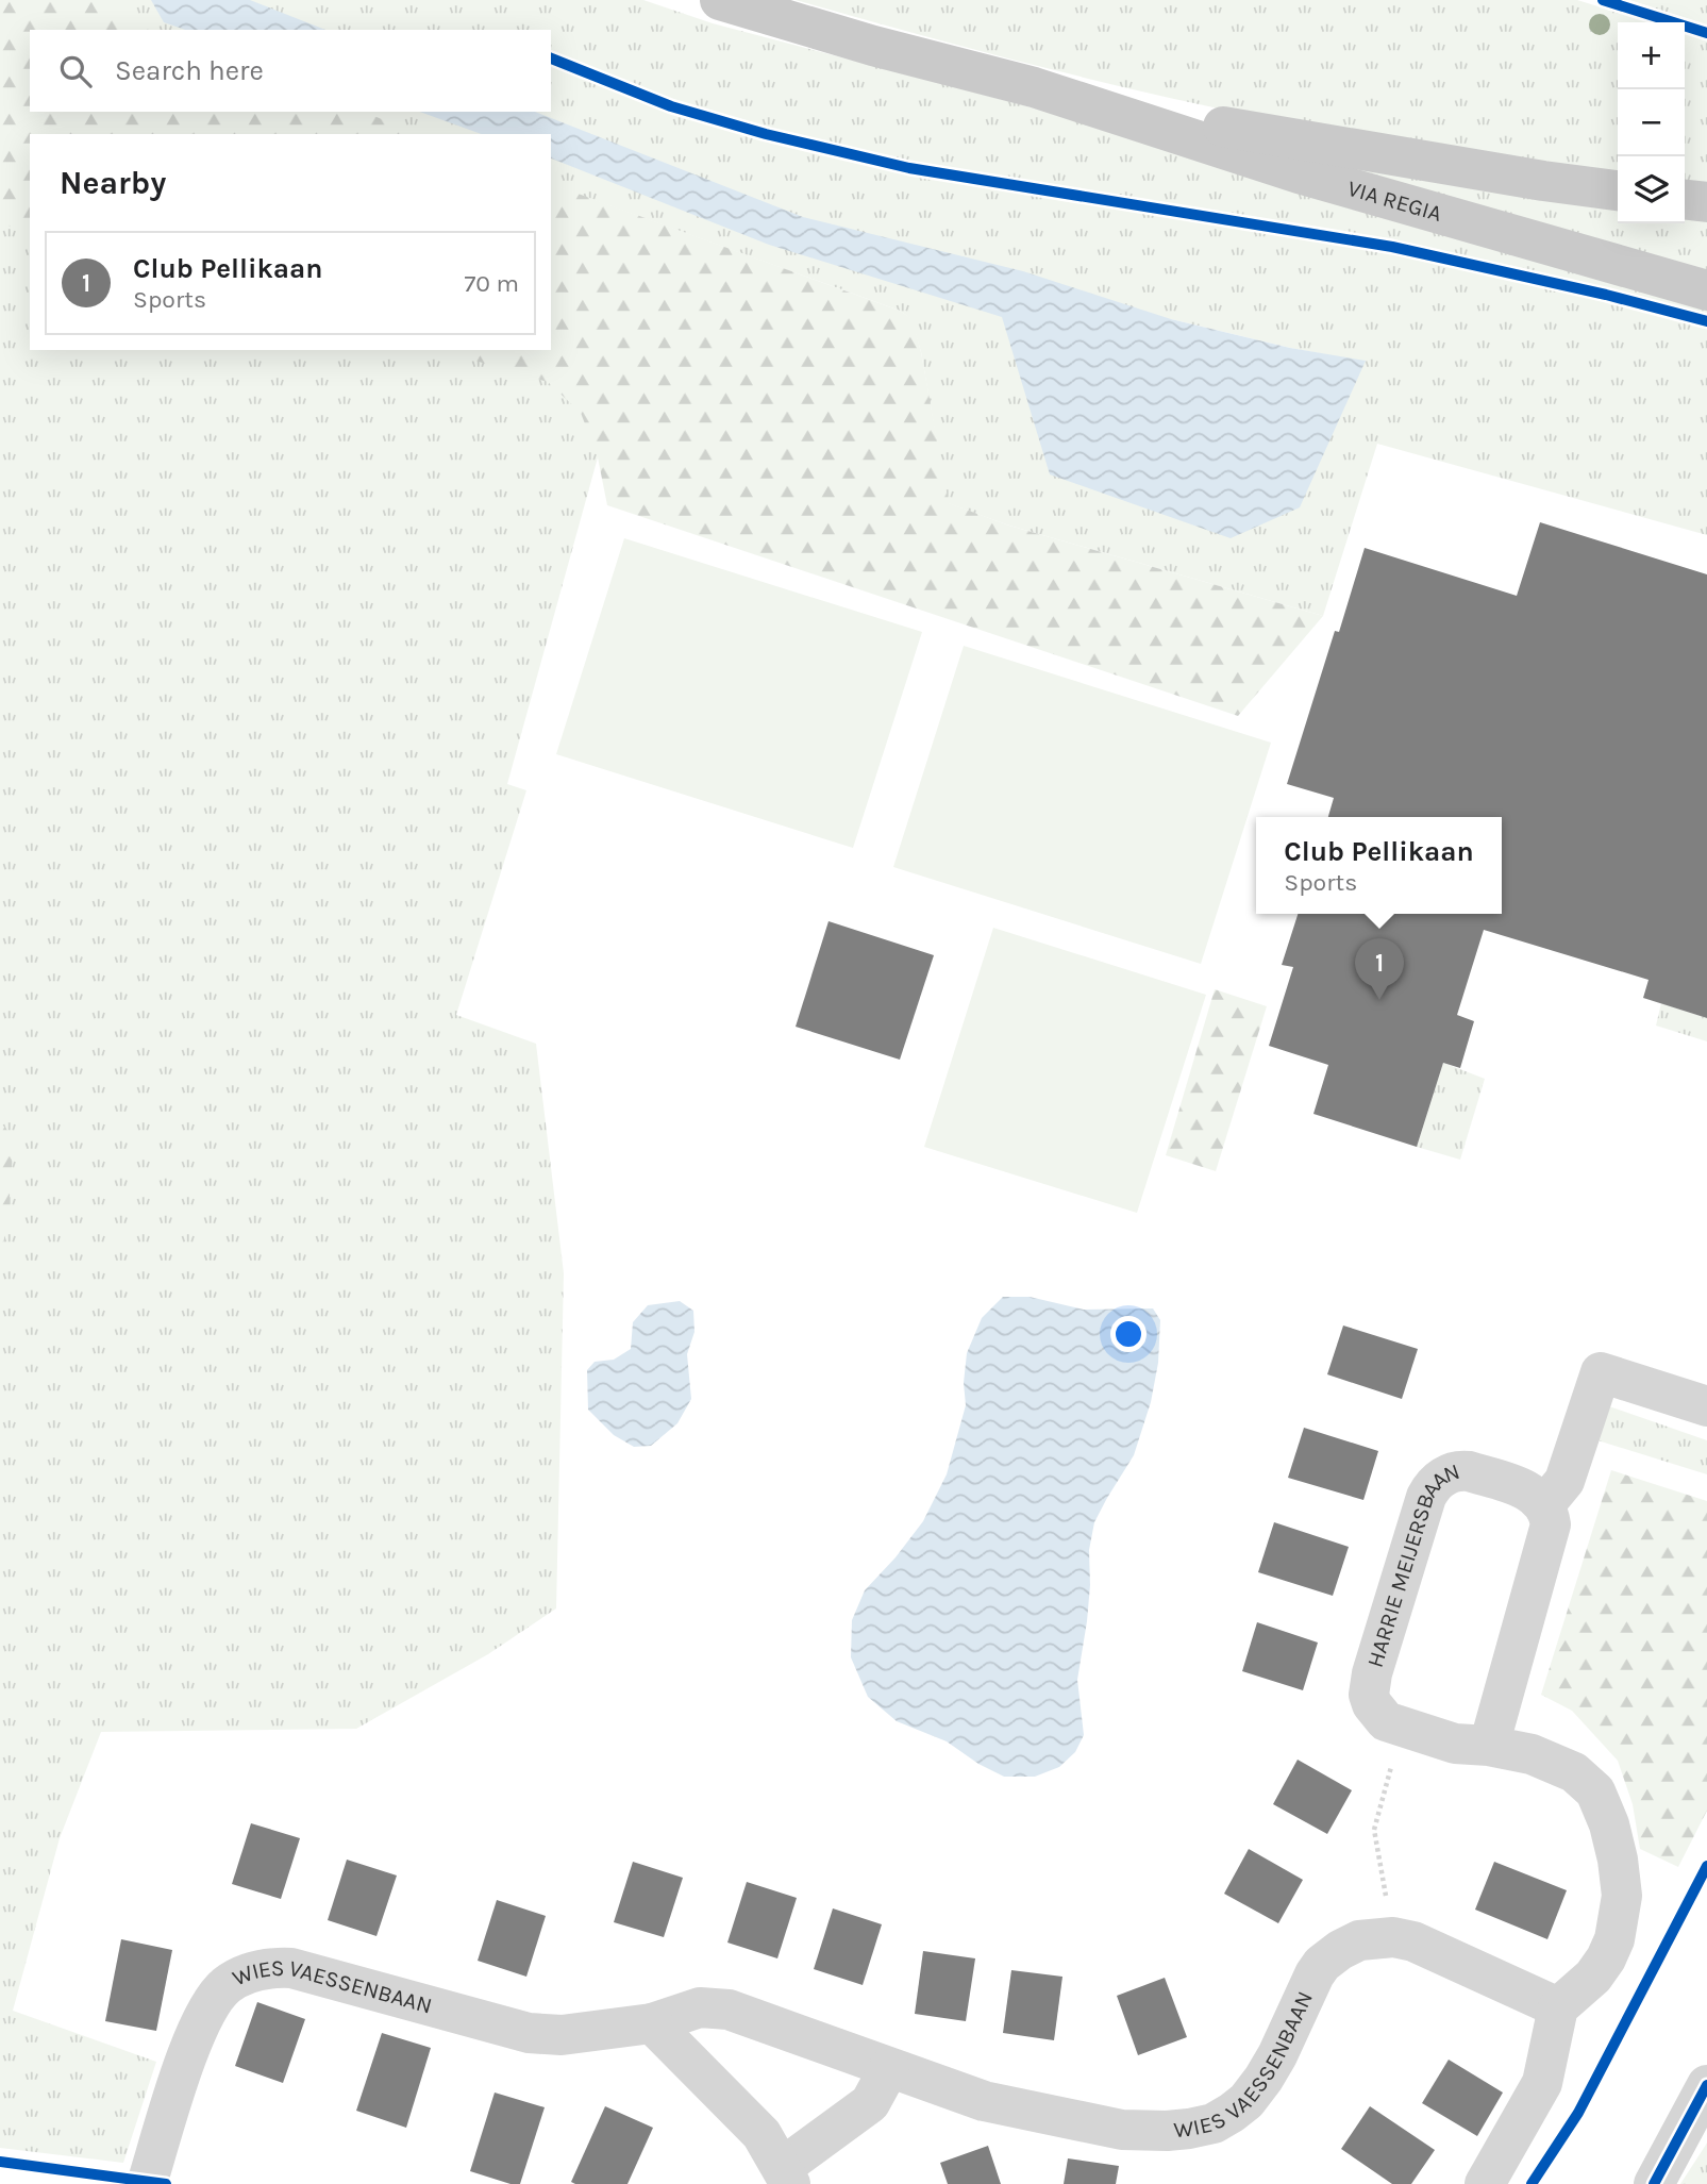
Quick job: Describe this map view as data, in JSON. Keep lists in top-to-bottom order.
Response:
{
  "streets": {
    "main road": ["VIA REGIA"],
    "street": ["HARRIE MEIJERSBAAN", "WIES VAESSENBAAN"]
  },
  "crossings": [
    ["HARRIE MEIJERSBAAN", "WIES VAESSENBAAN"]
  ],
  "page": {
    "map_buttons": ["+", "−"],
    "search": "Search here",
    "heading": "Nearby",
    "list": [
      {
        "mark": "1",
        "name": "Club Pellikaan",
        "note": "Sports",
        "value": "70 m"
      }
    ],
    "popup": ["Club Pellikaan", "Sports"],
    "pins": "1"
  }
}
